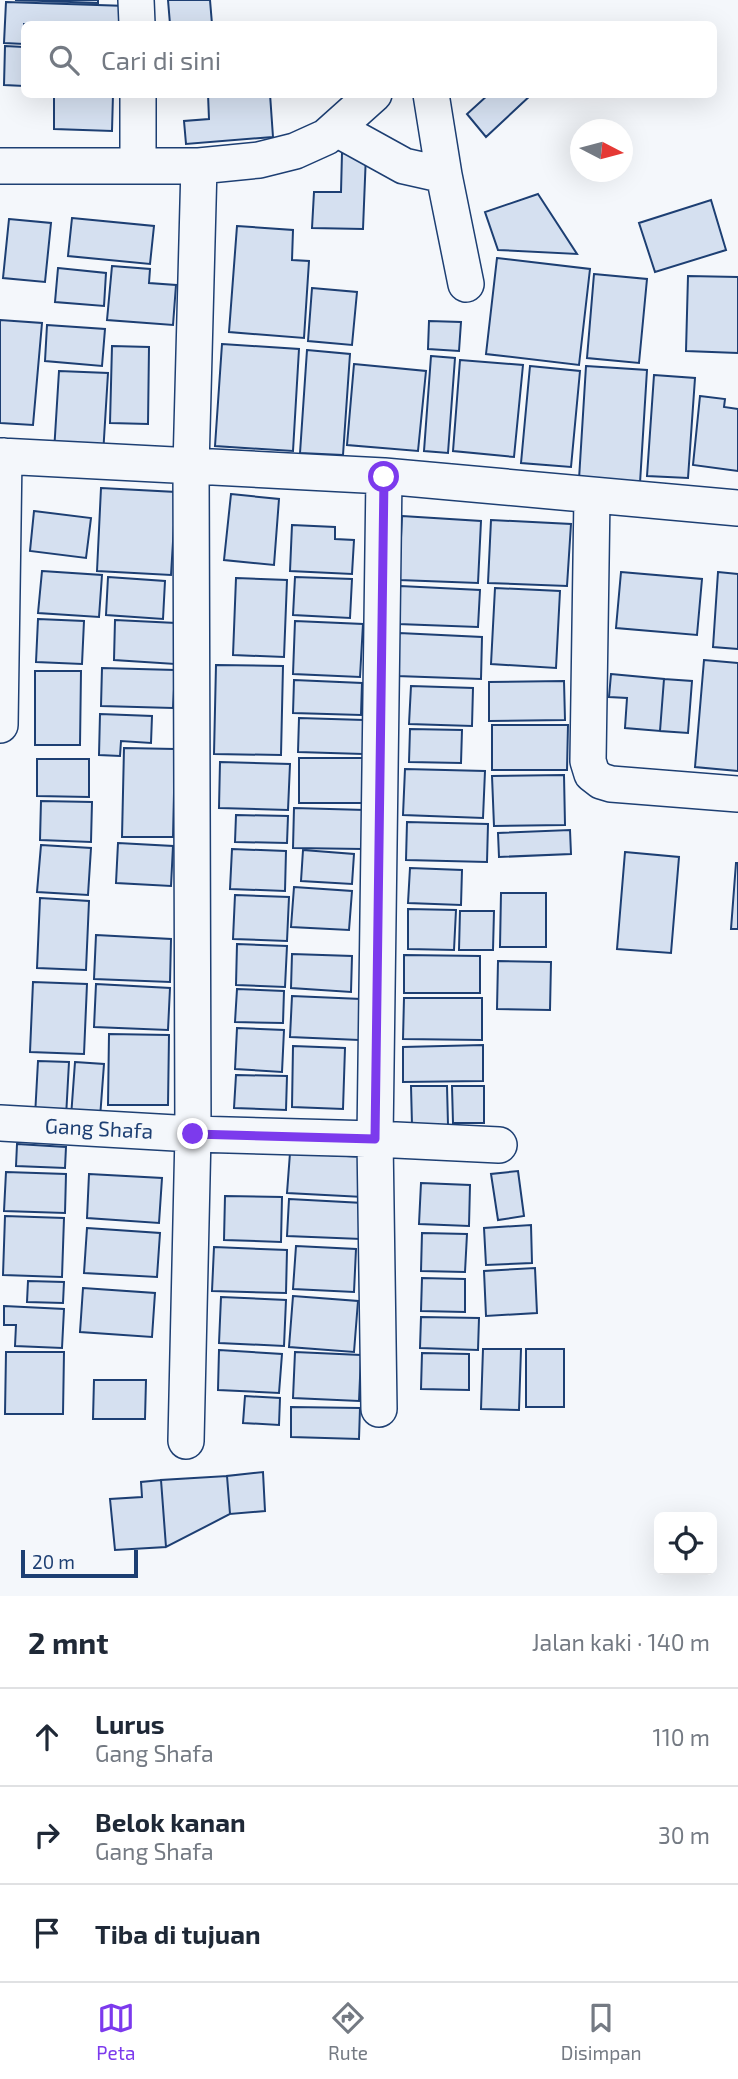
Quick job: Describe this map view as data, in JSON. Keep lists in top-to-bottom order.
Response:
{
  "streets": {
    "street": ["Gang Shafa"]
  },
  "scale_bar": "20 m",
  "north": "right",
  "page": {
    "search": "Cari di sini",
    "scale": "20 m",
    "heading": ["2 mnt", "Jalan kaki · 140 m"],
    "list": [
      ["Lurus", "Gang Shafa", "110 m"],
      ["Belok kanan", "Gang Shafa", "30 m"],
      "Tiba di tujuan"
    ],
    "nav": ["Peta", "Rute", "Disimpan"]
  }
}
